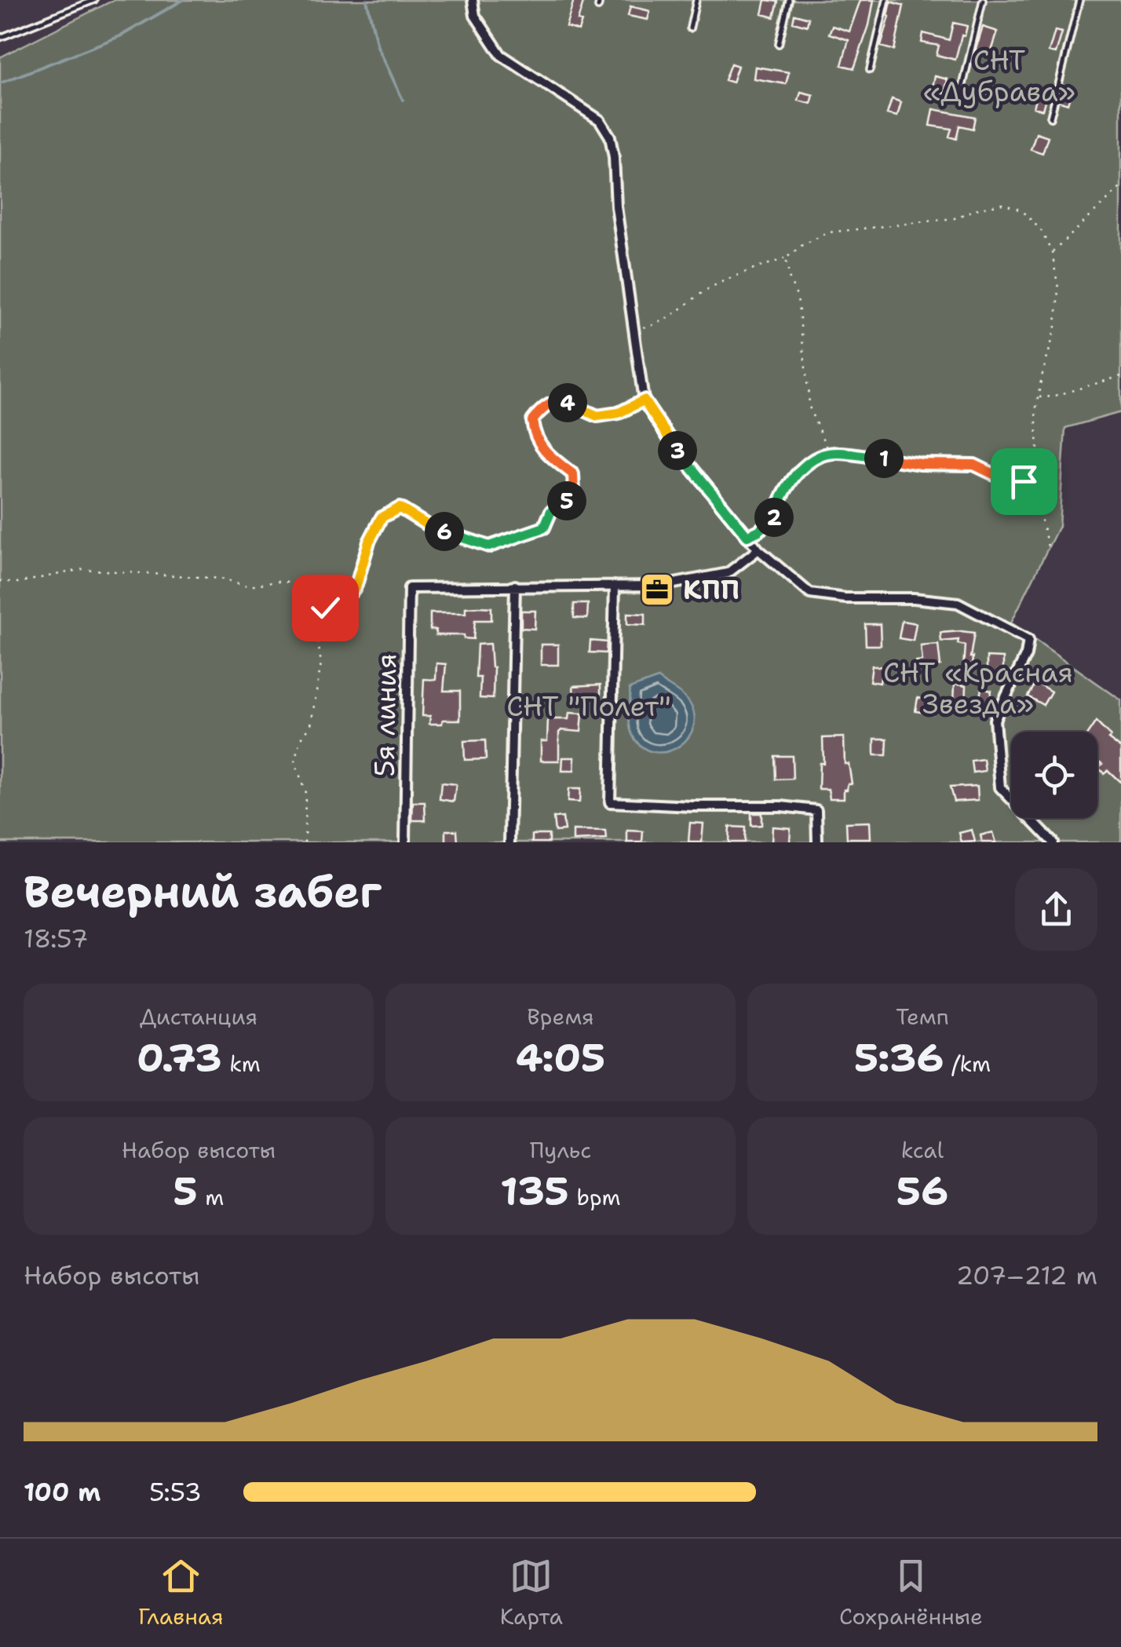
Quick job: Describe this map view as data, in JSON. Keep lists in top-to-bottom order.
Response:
{
  "streets": {
    "street": ["5я линия"]
  },
  "parks": ["СНТ «Дубрава»", "СНТ «Красная Звезда»", "СНТ \"Полет\""],
  "places": {
    "office": ["КПП"]
  },
  "page": {
    "pins": [
      "4",
      "3",
      "1",
      "5",
      "2",
      "6"
    ],
    "heading": ["Вечерний забег", "18:57"],
    "stats": [
      ["Дистанция", "0.73 km"],
      ["Время", "4:05"],
      ["Темп", "5:36 /km"],
      ["Набор высоты", "5 m"],
      ["Пульс", "135 bpm"],
      ["kcal", "56"]
    ],
    "chart": ["Набор высоты", "207–212 m"],
    "list": [
      {
        "name": "100 m",
        "note": "5:53"
      }
    ],
    "tabs": ["Главная", "Карта", "Сохранённые"]
  }
}
